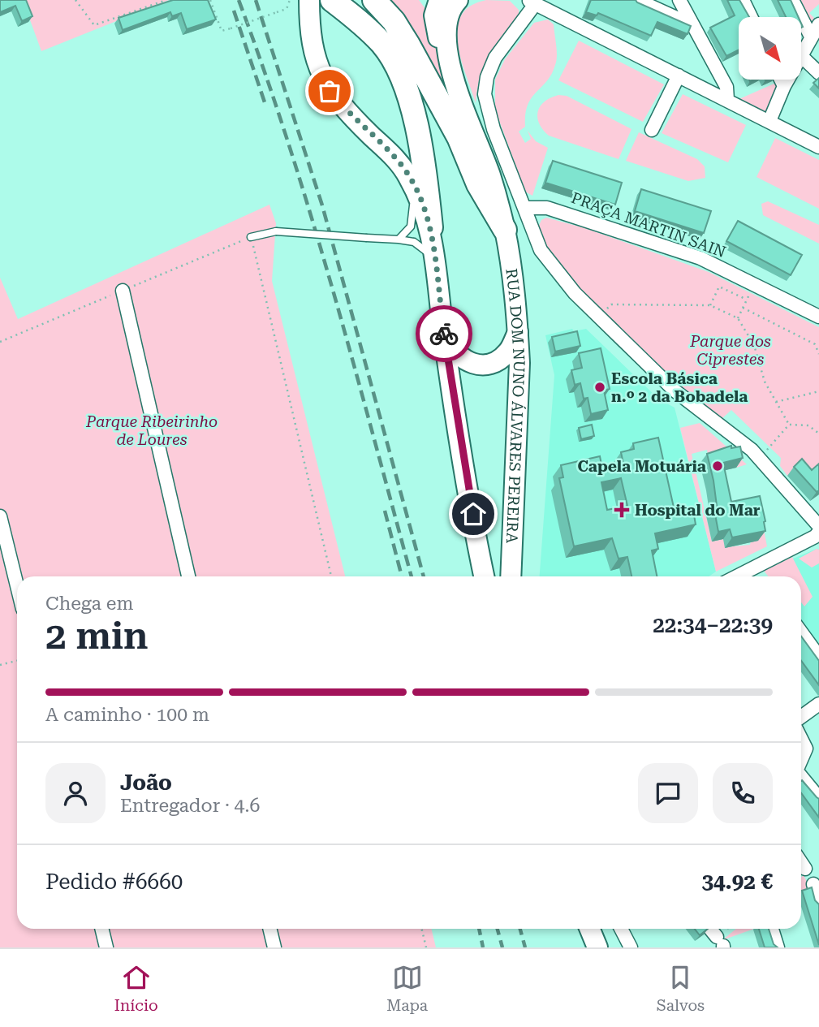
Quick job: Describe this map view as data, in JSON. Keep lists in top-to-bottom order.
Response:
{
  "streets": {
    "main road": ["RUA DOM NUNO ÁLVARES PEREIRA"],
    "street": ["PRAÇA MARTIN SAIN"]
  },
  "parks": ["Parque dos Ciprestes", "Parque Ribeirinho de Loures"],
  "places": {
    "other": ["Escola Básica n.º 2 da Bobadela", "Capela Motuária"],
    "health": ["Hospital do Mar"]
  },
  "north": "bottom right",
  "page": {
    "heading": ["2 min", "Chega em", "22:34–22:39"],
    "panel": [
      "João",
      "Entregador · 4.6",
      "Pedido #6660",
      "34.92 €"
    ],
    "bar": "A caminho · 100 m",
    "tabs": ["Início", "Mapa", "Salvos"]
  }
}
